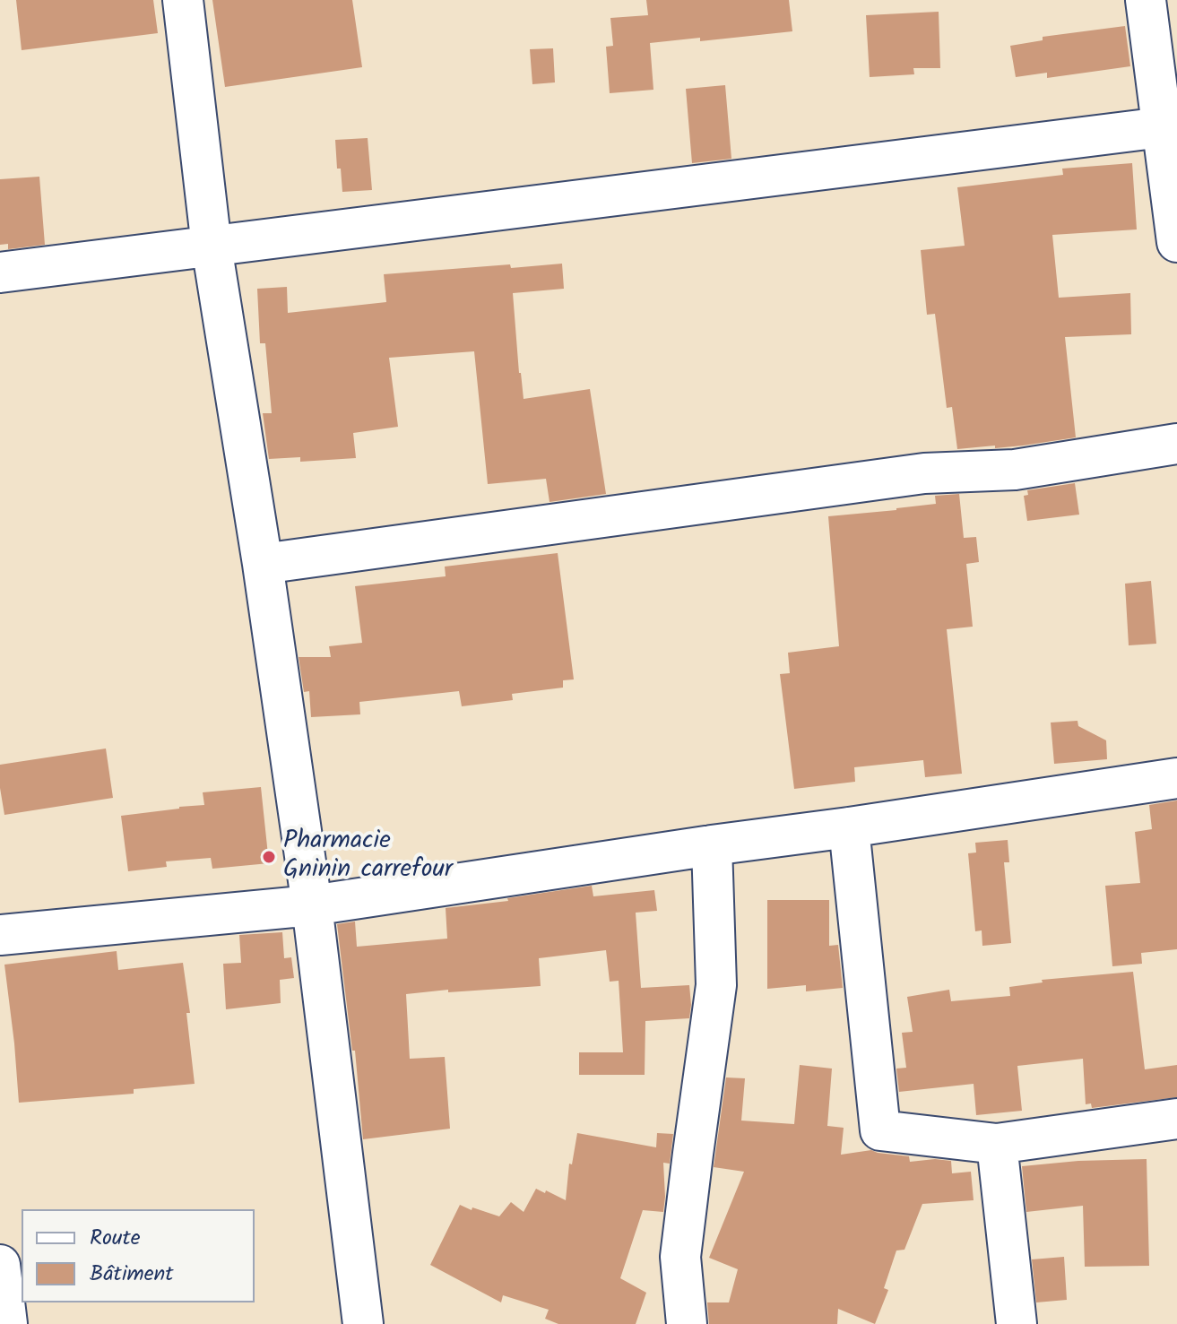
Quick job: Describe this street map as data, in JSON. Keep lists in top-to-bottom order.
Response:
{
  "places": ["Pharmacie Gninin carrefour"],
  "legend": ["Route", "Bâtiment"]
}
